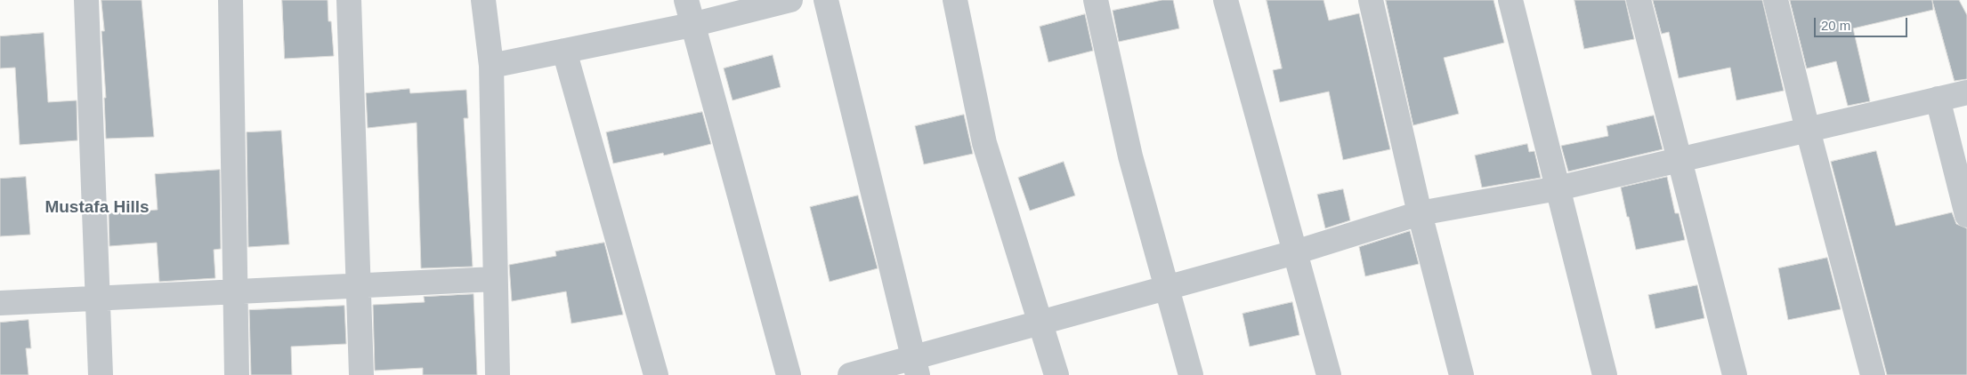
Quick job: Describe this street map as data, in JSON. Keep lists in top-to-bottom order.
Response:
{
  "districts": ["Mustafa Hills"],
  "scale_bar": "20 m"
}
